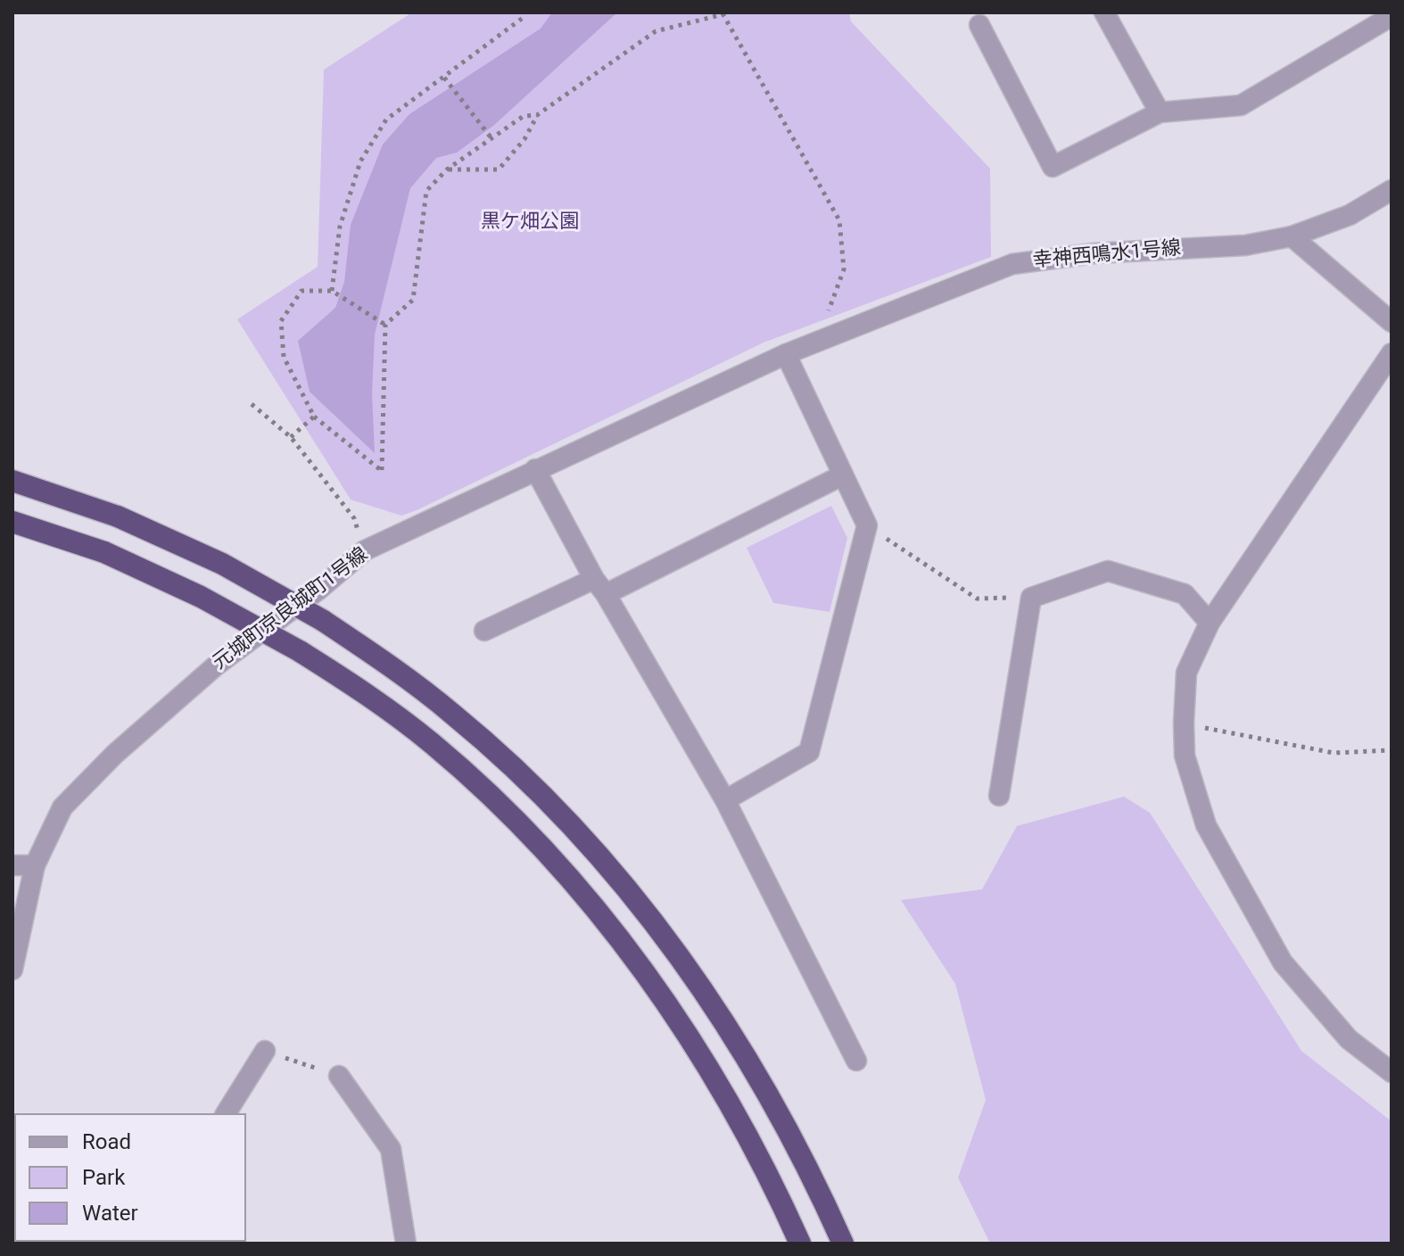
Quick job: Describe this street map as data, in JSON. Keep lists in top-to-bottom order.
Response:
{
  "streets": {
    "street": ["幸神西鳴水1号線", "元城町京良城町1号線"]
  },
  "crossings": [
    ["幸神西鳴水1号線", "元城町京良城町1号線"]
  ],
  "parks": ["黒ケ畑公園"],
  "legend": ["Road", "Park", "Water"]
}
